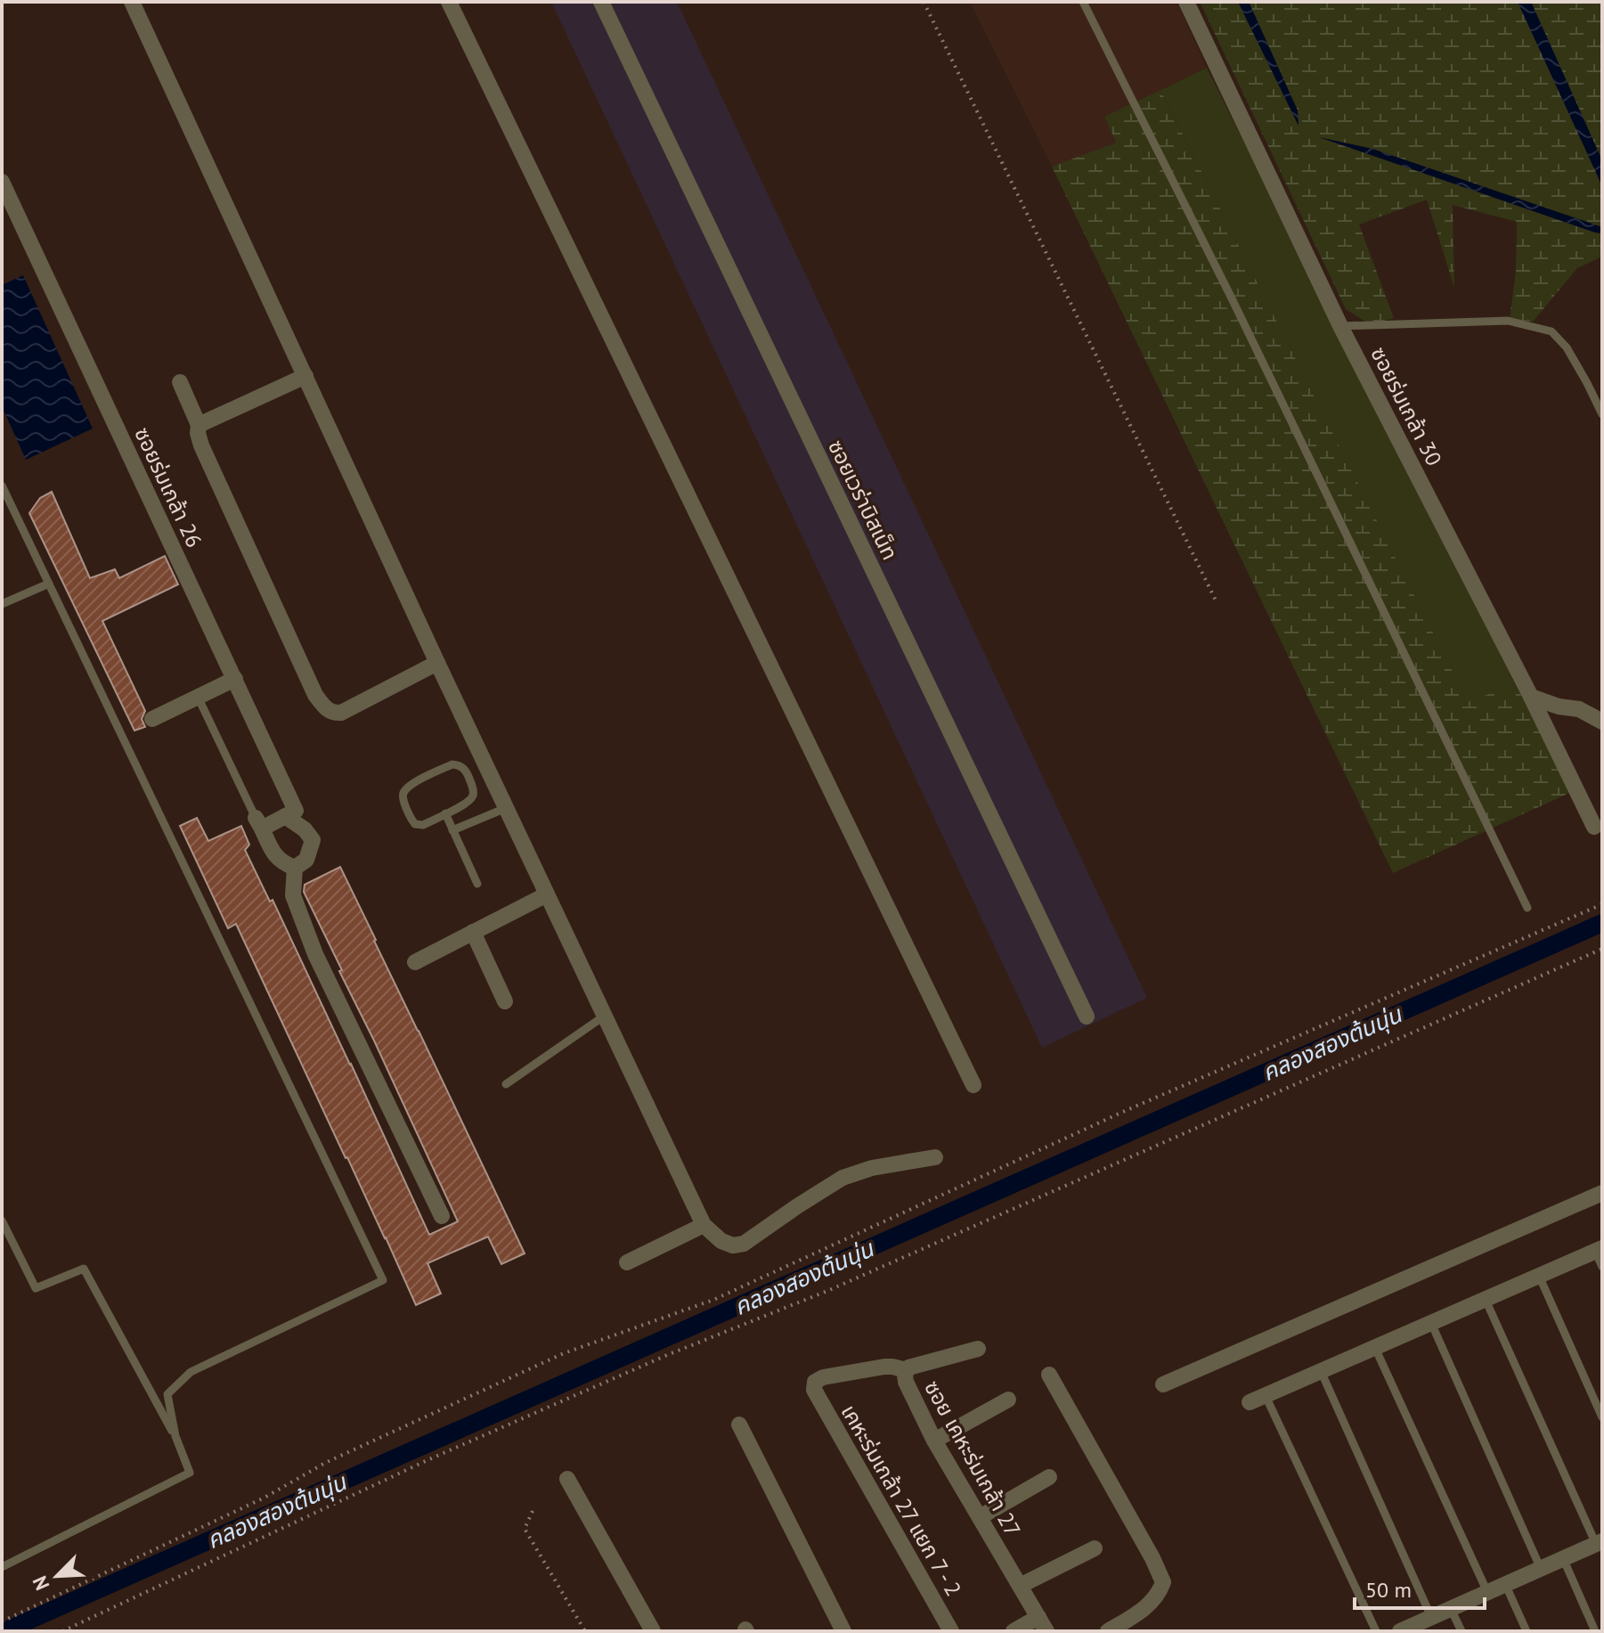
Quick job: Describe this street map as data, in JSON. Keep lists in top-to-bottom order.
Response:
{
  "streets": {
    "street": [
      "ซอยร่มเกล้า 30",
      "ซอยร่มเกล้า 26",
      "ซอยเวร่าบิสเน็ท",
      "ซอย เคหะร่มเกล้า 27",
      "เคหะร่มเกล้า 27 แยก 7 - 2"
    ]
  },
  "crossings": [
    ["ซอย เคหะร่มเกล้า 27", "เคหะร่มเกล้า 27 แยก 7 - 2"]
  ],
  "water": ["คลองสองต้นนุ่น"],
  "scale_bar": "50 m",
  "north": "bottom left"
}
